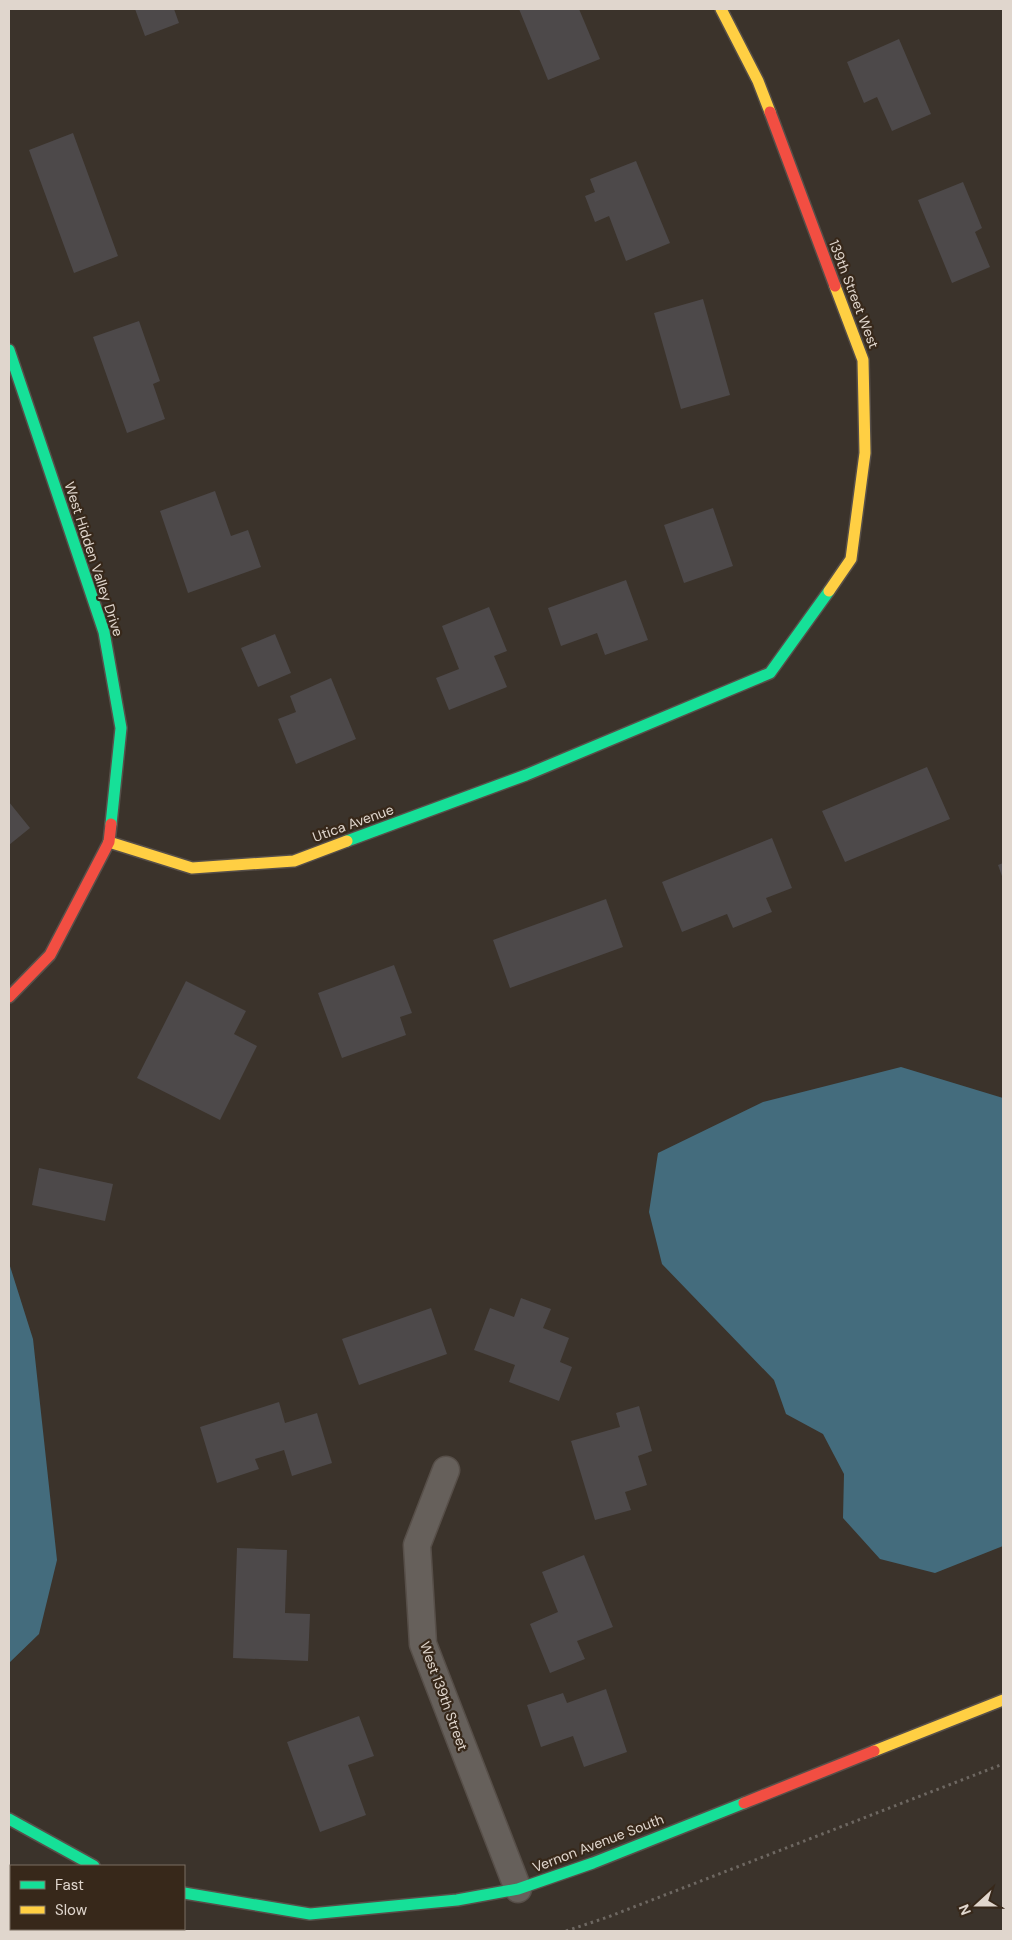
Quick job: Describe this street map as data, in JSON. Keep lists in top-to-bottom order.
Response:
{
  "streets": {
    "street": [
      "139th Street West",
      "West Hidden Valley Drive",
      "Utica Avenue",
      "West 139th Street",
      "Vernon Avenue South"
    ]
  },
  "crossings": [
    ["139th Street West", "Utica Avenue"],
    ["West Hidden Valley Drive", "Utica Avenue"],
    ["West 139th Street", "Vernon Avenue South"]
  ],
  "legend": ["Fast", "Slow"],
  "north": "left"
}
